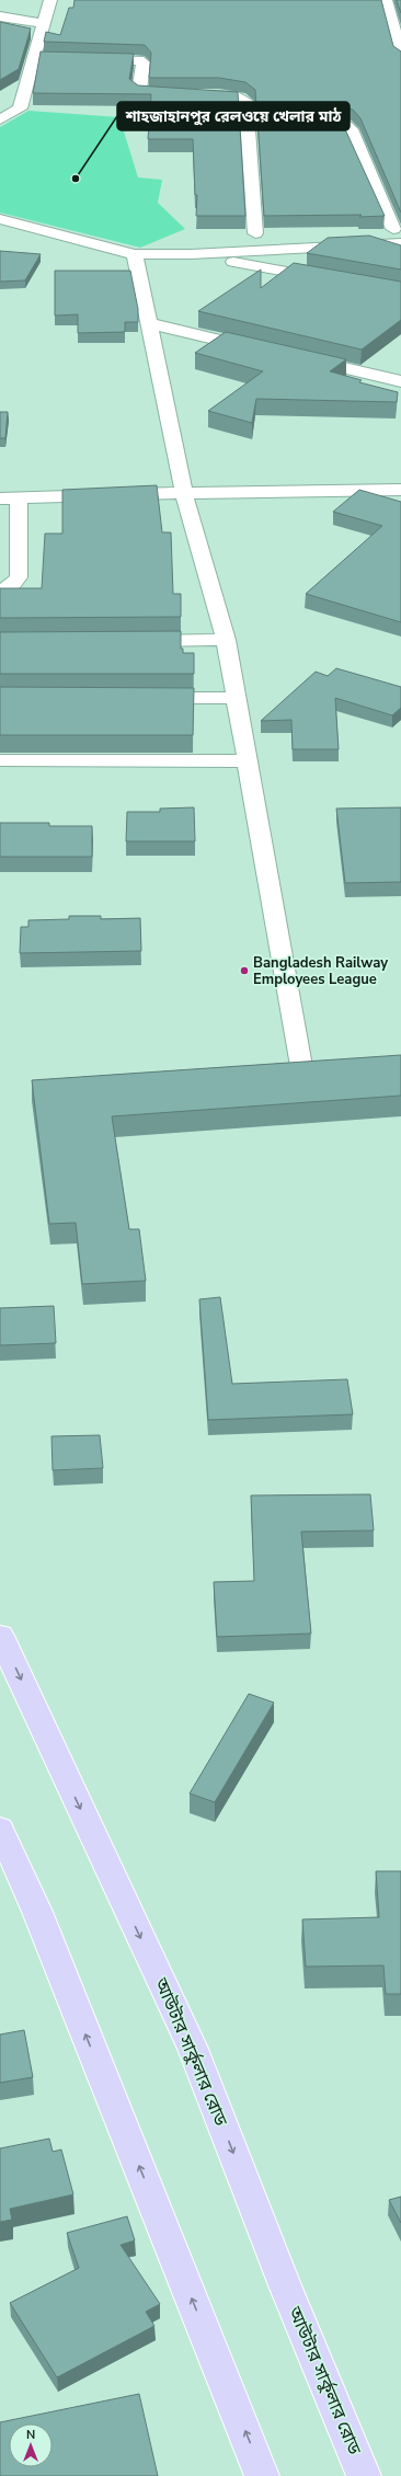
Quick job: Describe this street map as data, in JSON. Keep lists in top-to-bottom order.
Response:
{
  "streets": {
    "main road": ["আউটার সার্কুলার রোড"]
  },
  "places": ["শাহজাহানপুর রেলওয়ে খেলার মাঠ", "Bangladesh Railway Employees League"],
  "north": "top"
}
